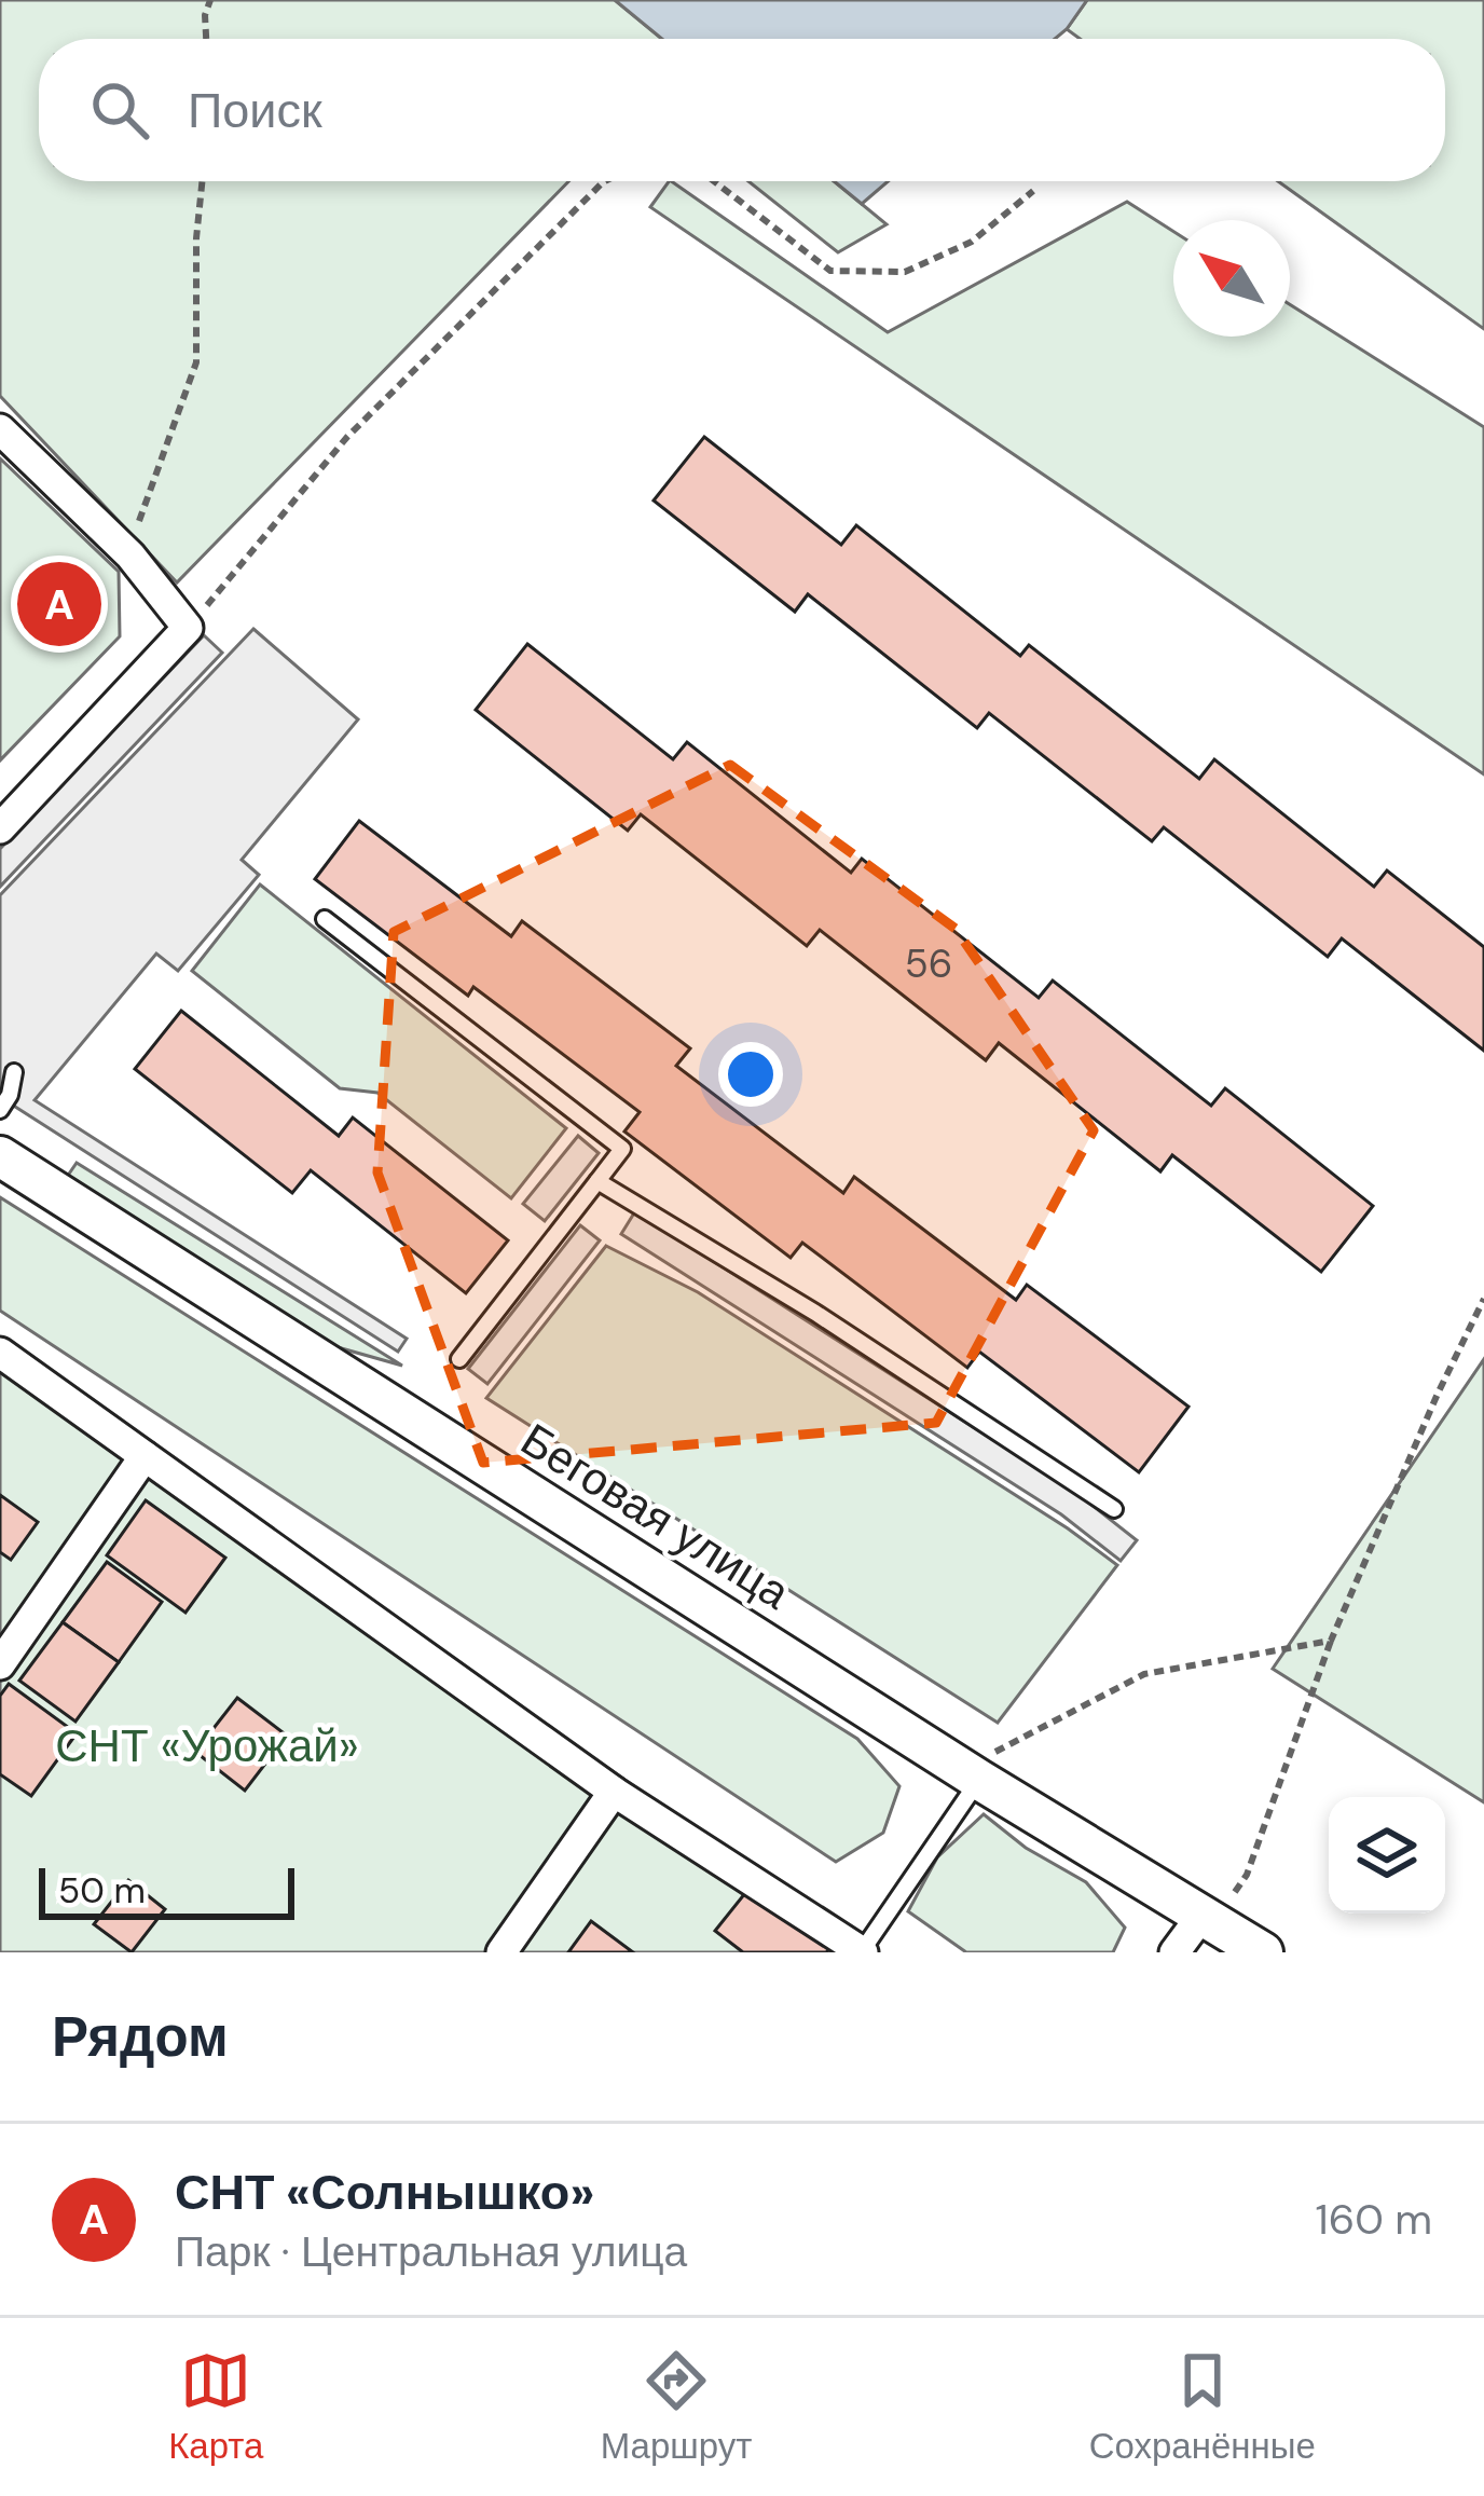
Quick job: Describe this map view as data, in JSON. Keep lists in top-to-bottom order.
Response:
{
  "streets": {
    "street": ["Беговая улица"]
  },
  "parks": ["СНТ «Урожай»"],
  "house_numbers": ["56"],
  "scale_bar": "50 m",
  "north": "top left",
  "page": {
    "search": "Поиск",
    "pins": "A",
    "scale": "50 m",
    "heading": "Рядом",
    "list": [
      {
        "mark": "A",
        "name": "СНТ «Солнышко»",
        "note": "Парк · Центральная улица",
        "value": "160 m"
      }
    ],
    "nav": ["Карта", "Маршрут", "Сохранённые"]
  }
}
